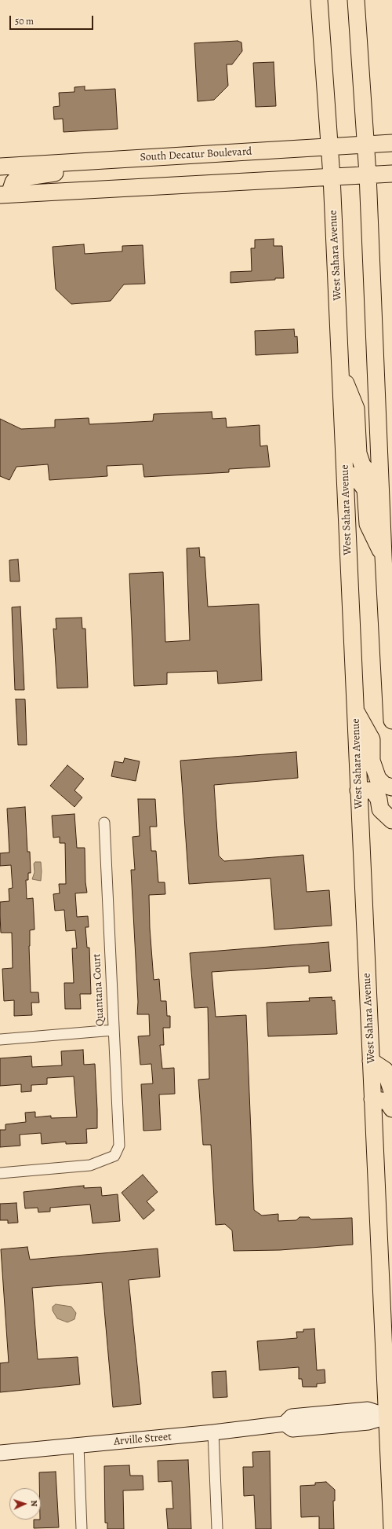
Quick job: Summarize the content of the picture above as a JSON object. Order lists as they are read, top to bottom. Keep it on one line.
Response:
{"streets":{"main road":["South Decatur Boulevard","West Sahara Avenue","Arville Street"],"street":["Quantana Court"]},"crossings":[["South Decatur Boulevard","West Sahara Avenue"],["West Sahara Avenue","Arville Street"]],"scale_bar":"50 m","north":"right"}
